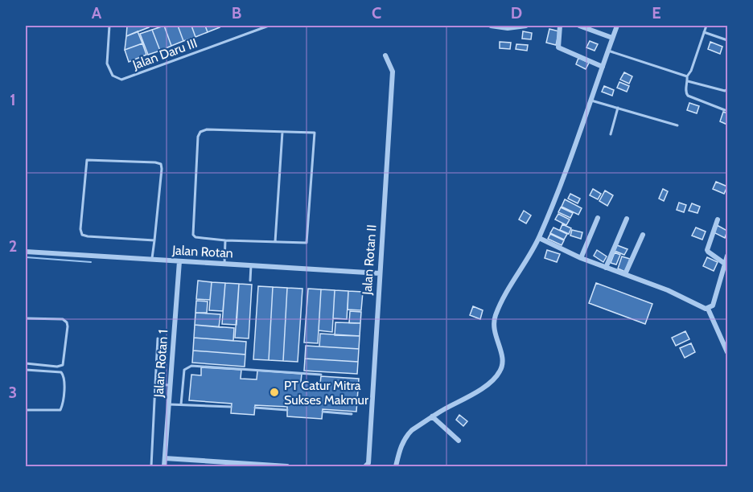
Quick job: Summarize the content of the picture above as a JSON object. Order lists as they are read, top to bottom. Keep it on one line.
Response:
{"streets":{"street":["Jalan Rotan","Jalan Rotan II","Jalan Rotan 1"],"lane":["Jalan Daru III"]},"crossings":[["Jalan Rotan","Jalan Rotan II"],["Jalan Rotan","Jalan Rotan 1"]],"places":["PT Catur Mitra Sukses Makmur"],"grid":{"columns":["A","B","C","D","E"],"rows":["1","2","3"]}}
